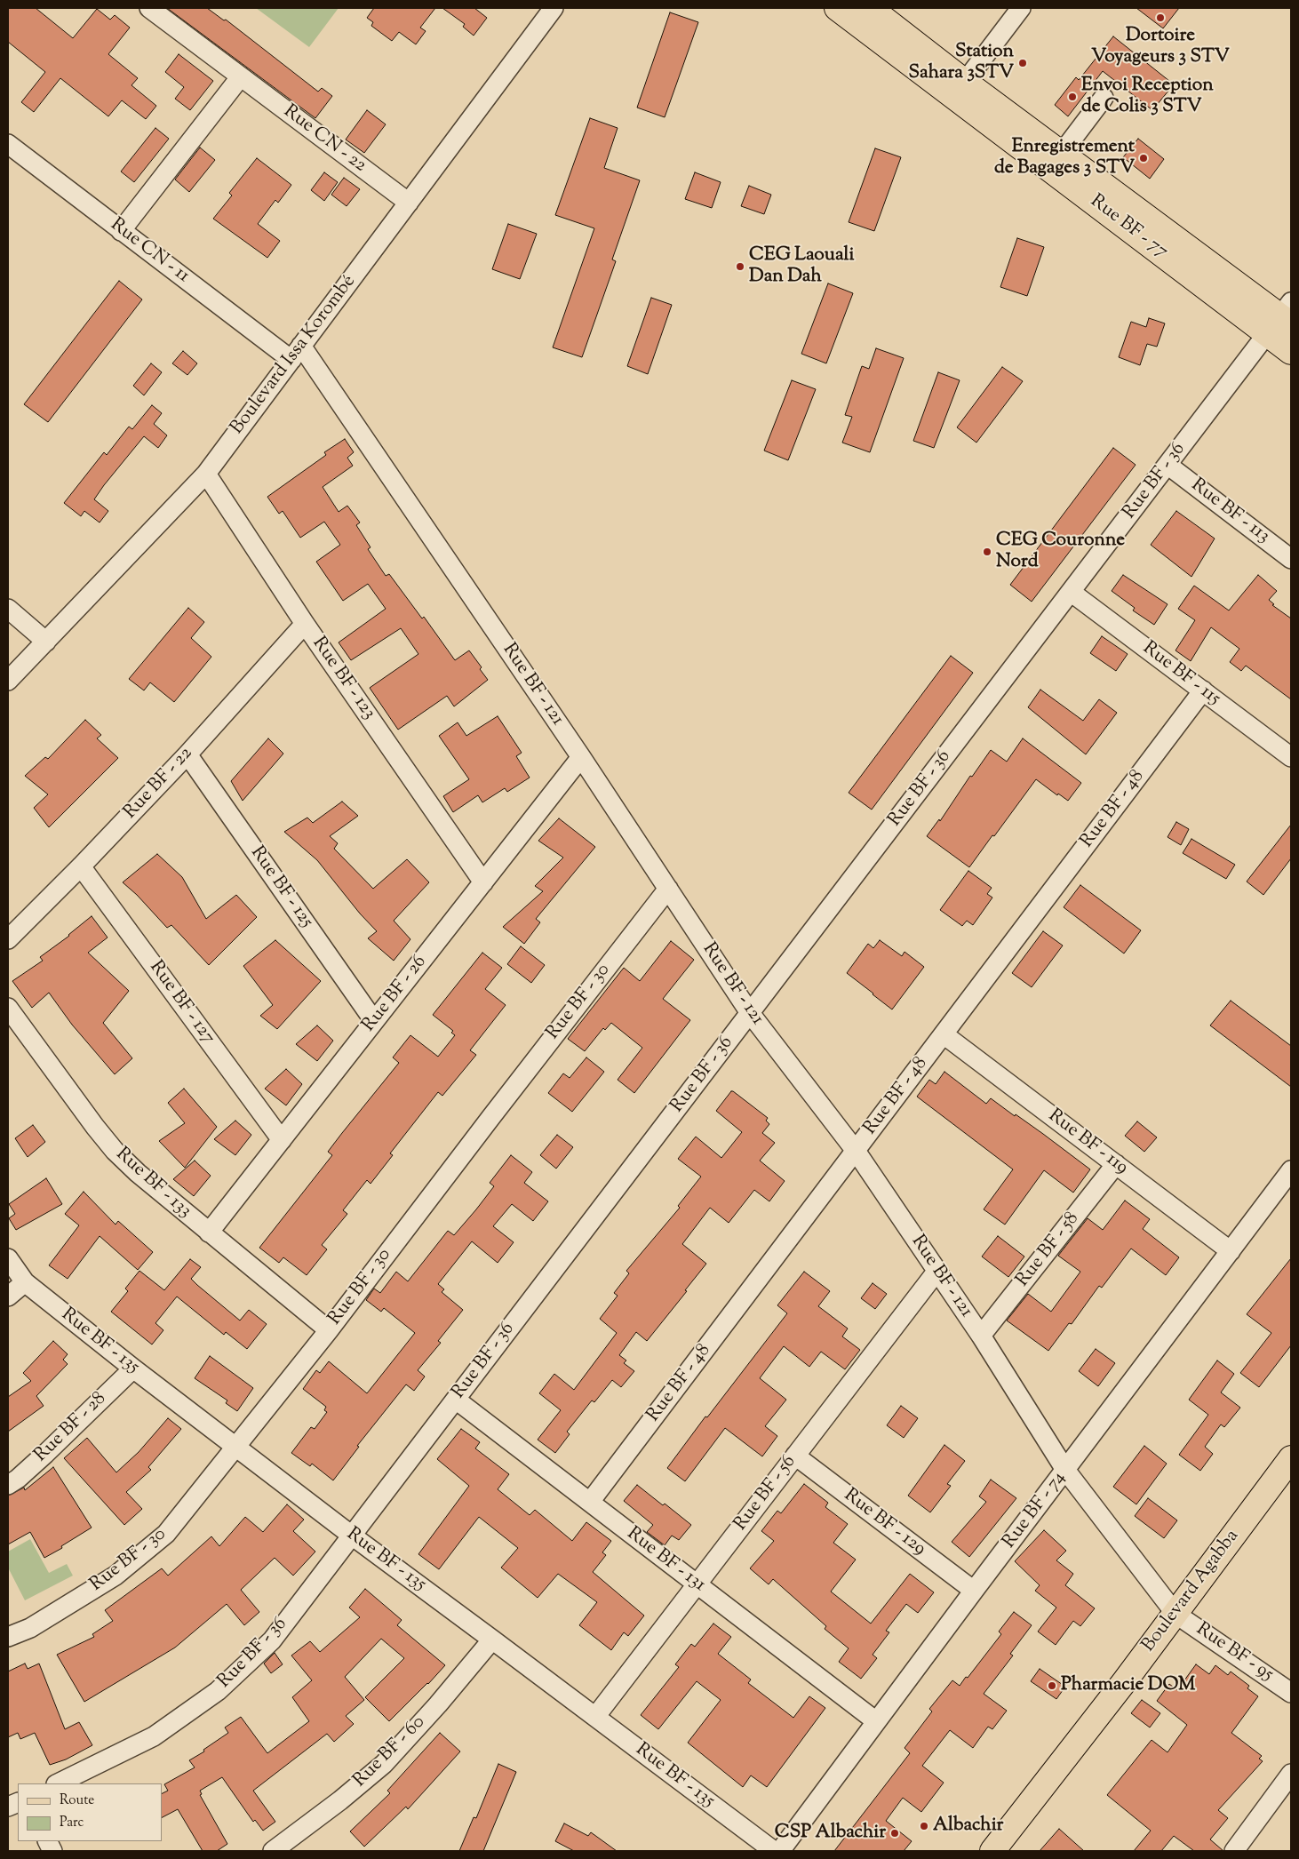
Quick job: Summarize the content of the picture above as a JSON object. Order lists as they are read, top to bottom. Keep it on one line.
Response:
{"streets":{"main road":["Rue BF - 77","Boulevard Agabba"],"street":["Rue CN - 22","Rue CN - 11","Boulevard Issa Korombé","Rue BF - 36","Rue BF - 113","Rue BF - 115","Rue BF - 123","Rue BF - 121","Rue BF - 22","Rue BF - 48","Rue BF - 125","Rue BF - 26","Rue BF - 30","Rue BF - 127","Rue BF - 119","Rue BF - 133","Rue BF - 58","Rue BF - 135","Rue BF - 28","Rue BF - 56","Rue BF - 74","Rue BF - 129","Rue BF - 131","Rue BF - 95","Rue BF - 60"]},"crossings":[["Rue CN - 22","Boulevard Issa Korombé"],["Rue BF - 77","Rue BF - 36"],["Rue CN - 11","Boulevard Issa Korombé"],["Rue CN - 11","Rue BF - 121"],["Boulevard Issa Korombé","Rue BF - 123"],["Boulevard Issa Korombé","Rue BF - 121"],["Rue BF - 36","Rue BF - 113"],["Rue BF - 36","Rue BF - 115"],["Rue BF - 36","Rue BF - 121"],["Rue BF - 36","Rue BF - 135"],["Rue BF - 36","Rue BF - 131"],["Rue BF - 115","Rue BF - 48"],["Rue BF - 123","Rue BF - 22"],["Rue BF - 123","Rue BF - 26"],["Rue BF - 121","Rue BF - 48"],["Rue BF - 121","Rue BF - 26"],["Rue BF - 121","Rue BF - 30"],["Rue BF - 121","Rue BF - 58"],["Rue BF - 121","Rue BF - 56"],["Rue BF - 121","Rue BF - 74"],["Rue BF - 121","Boulevard Agabba"],["Rue BF - 121","Rue BF - 95"],["Rue BF - 22","Rue BF - 125"],["Rue BF - 22","Rue BF - 127"],["Rue BF - 48","Rue BF - 119"],["Rue BF - 48","Rue BF - 131"],["Rue BF - 125","Rue BF - 26"],["Rue BF - 26","Rue BF - 127"],["Rue BF - 26","Rue BF - 133"],["Rue BF - 30","Rue BF - 133"],["Rue BF - 30","Rue BF - 135"],["Rue BF - 119","Rue BF - 58"],["Rue BF - 119","Rue BF - 74"],["Rue BF - 135","Rue BF - 28"],["Rue BF - 135","Rue BF - 56"],["Rue BF - 135","Rue BF - 60"],["Rue BF - 56","Rue BF - 129"],["Rue BF - 56","Rue BF - 131"],["Rue BF - 74","Rue BF - 129"],["Rue BF - 74","Rue BF - 131"],["Boulevard Agabba","Rue BF - 95"]],"places":["Dortoire Voyageurs 3 STV","Station Sahara 3STV","Envoi Reception de Colis 3 STV","Enregistrement de Bagages 3 STV","CEG Laouali Dan Dah","CEG Couronne Nord","Pharmacie DOM","Albachir","CSP Albachir"],"legend":["Route","Parc"]}
